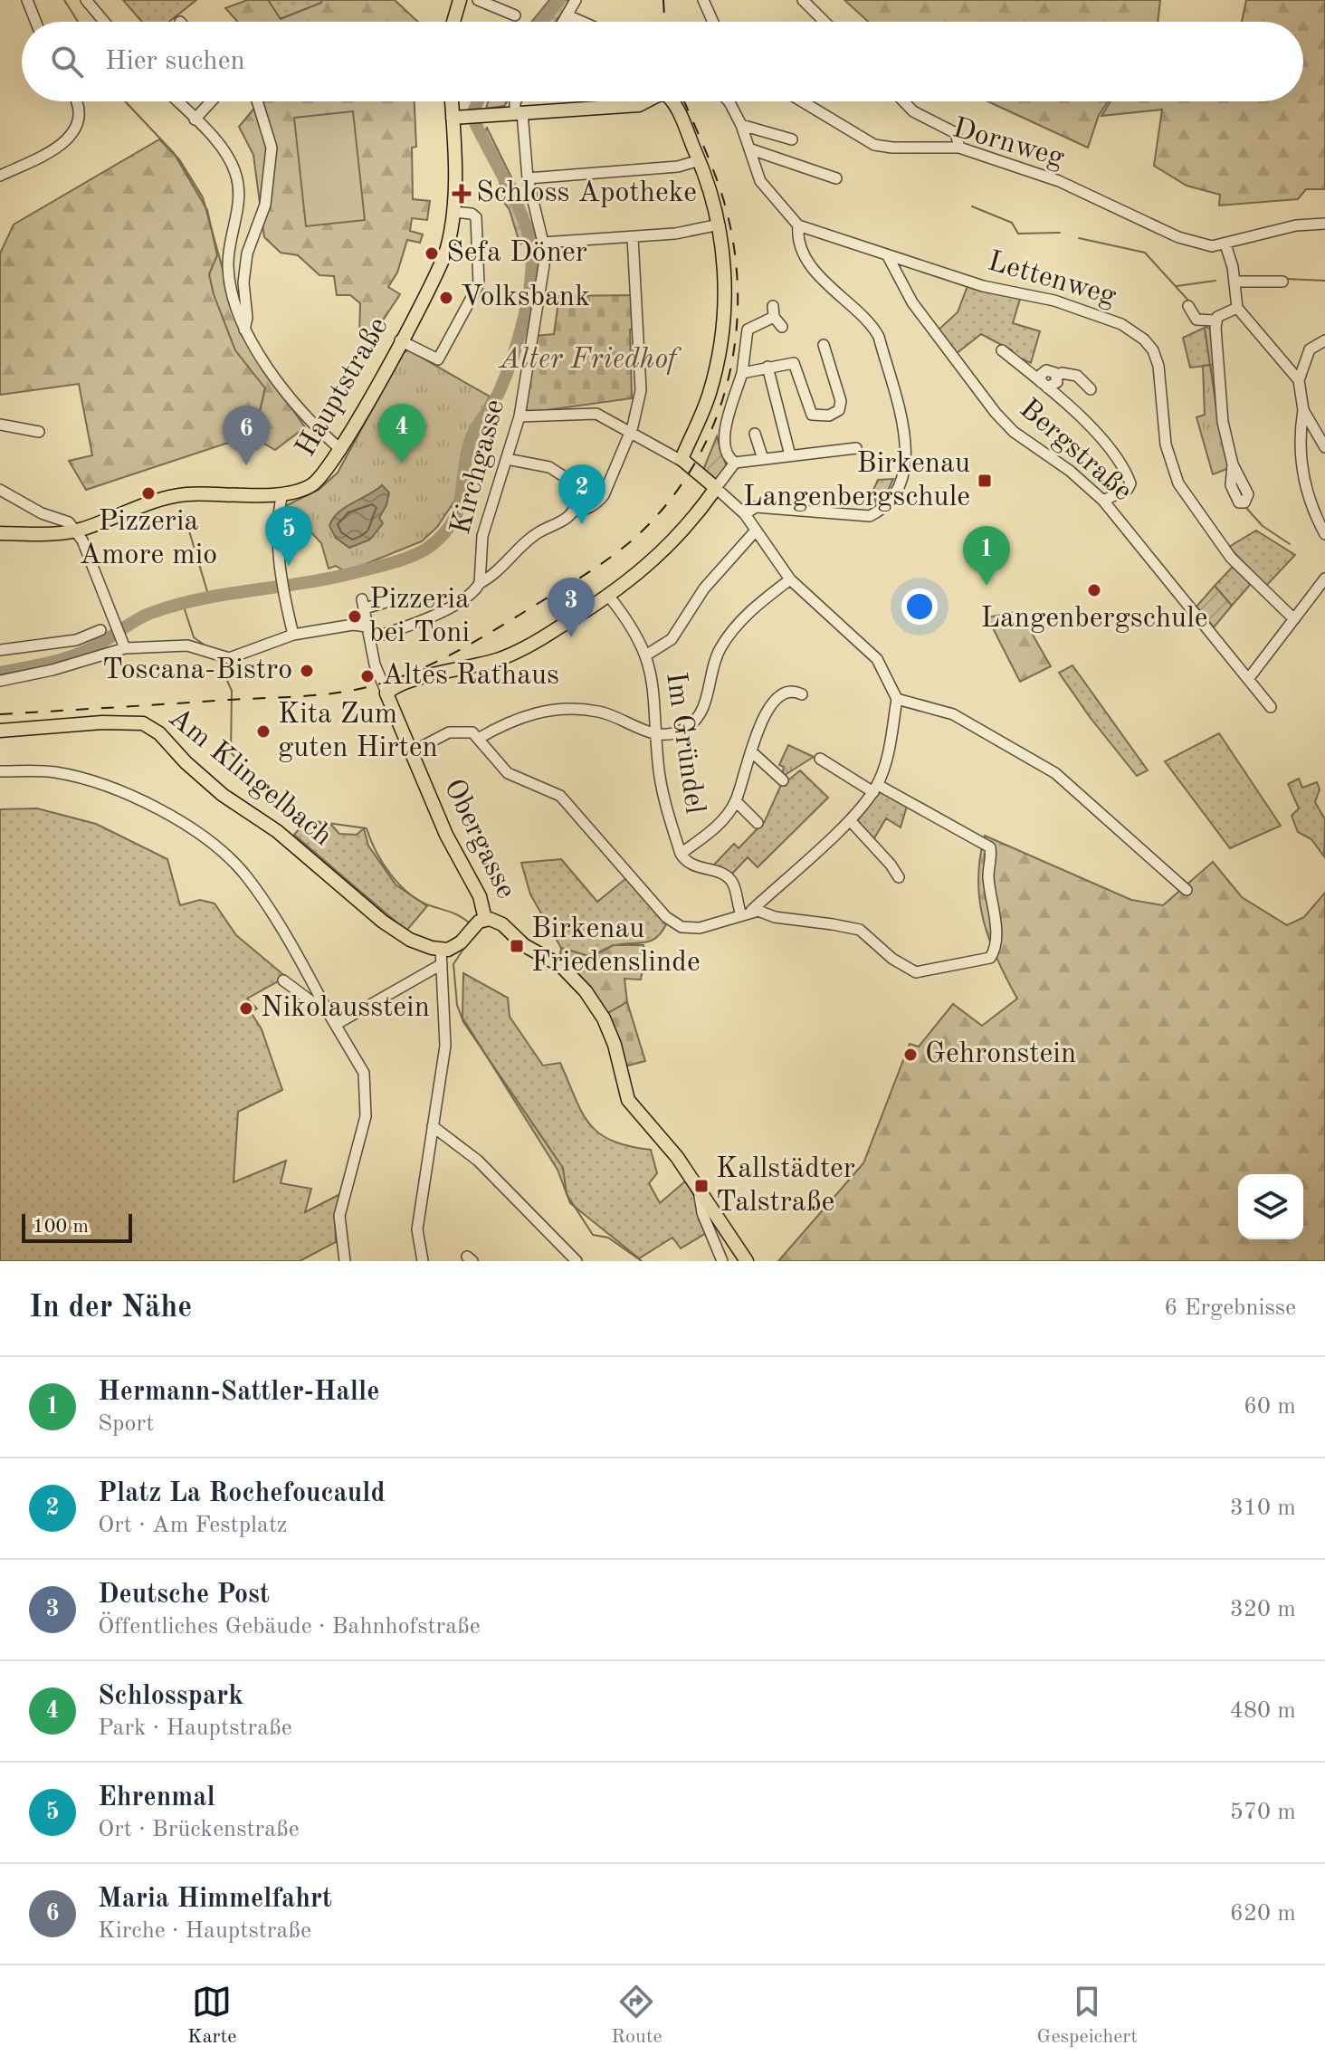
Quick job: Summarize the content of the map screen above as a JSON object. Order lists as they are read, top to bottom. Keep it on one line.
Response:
{"streets":{"main road":["Hauptstraße","Am Klingelbach","Obergasse"],"street":["Dornweg","Lettenweg","Bergstraße","Kirchgasse","Im Gründel"]},"crossings":[["Lettenweg","Bergstraße"]],"parks":["Alter Friedhof"],"places":{"health":["Schloss Apotheke"],"other":["Sefa Döner","Volksbank","Pizzeria Amore mio","Langenbergschule","Pizzeria bei Toni","Toscana-Bistro","Altes Rathaus","Kita Zum guten Hirten","Nikolausstein","Gehronstein"],"transit":["Birkenau Langenbergschule","Birkenau Friedenslinde","Kallstädter Talstraße"]},"scale_bar":"100 m","page":{"search":"Hier suchen","pins":["4","6","2","5","1","3"],"scale":"100 m","heading":["In der Nähe","6 Ergebnisse"],"list":[{"mark":"1","name":"Hermann-Sattler-Halle","note":"Sport","value":"60 m"},{"mark":"2","name":"Platz La Rochefoucauld","note":"Ort · Am Festplatz","value":"310 m"},{"mark":"3","name":"Deutsche Post","note":"Öffentliches Gebäude · Bahnhofstraße","value":"320 m"},{"mark":"4","name":"Schlosspark","note":"Park · Hauptstraße","value":"480 m"},{"mark":"5","name":"Ehrenmal","note":"Ort · Brückenstraße","value":"570 m"},{"mark":"6","name":"Maria Himmelfahrt","note":"Kirche · Hauptstraße","value":"620 m"}],"nav":["Karte","Route","Gespeichert"]}}
